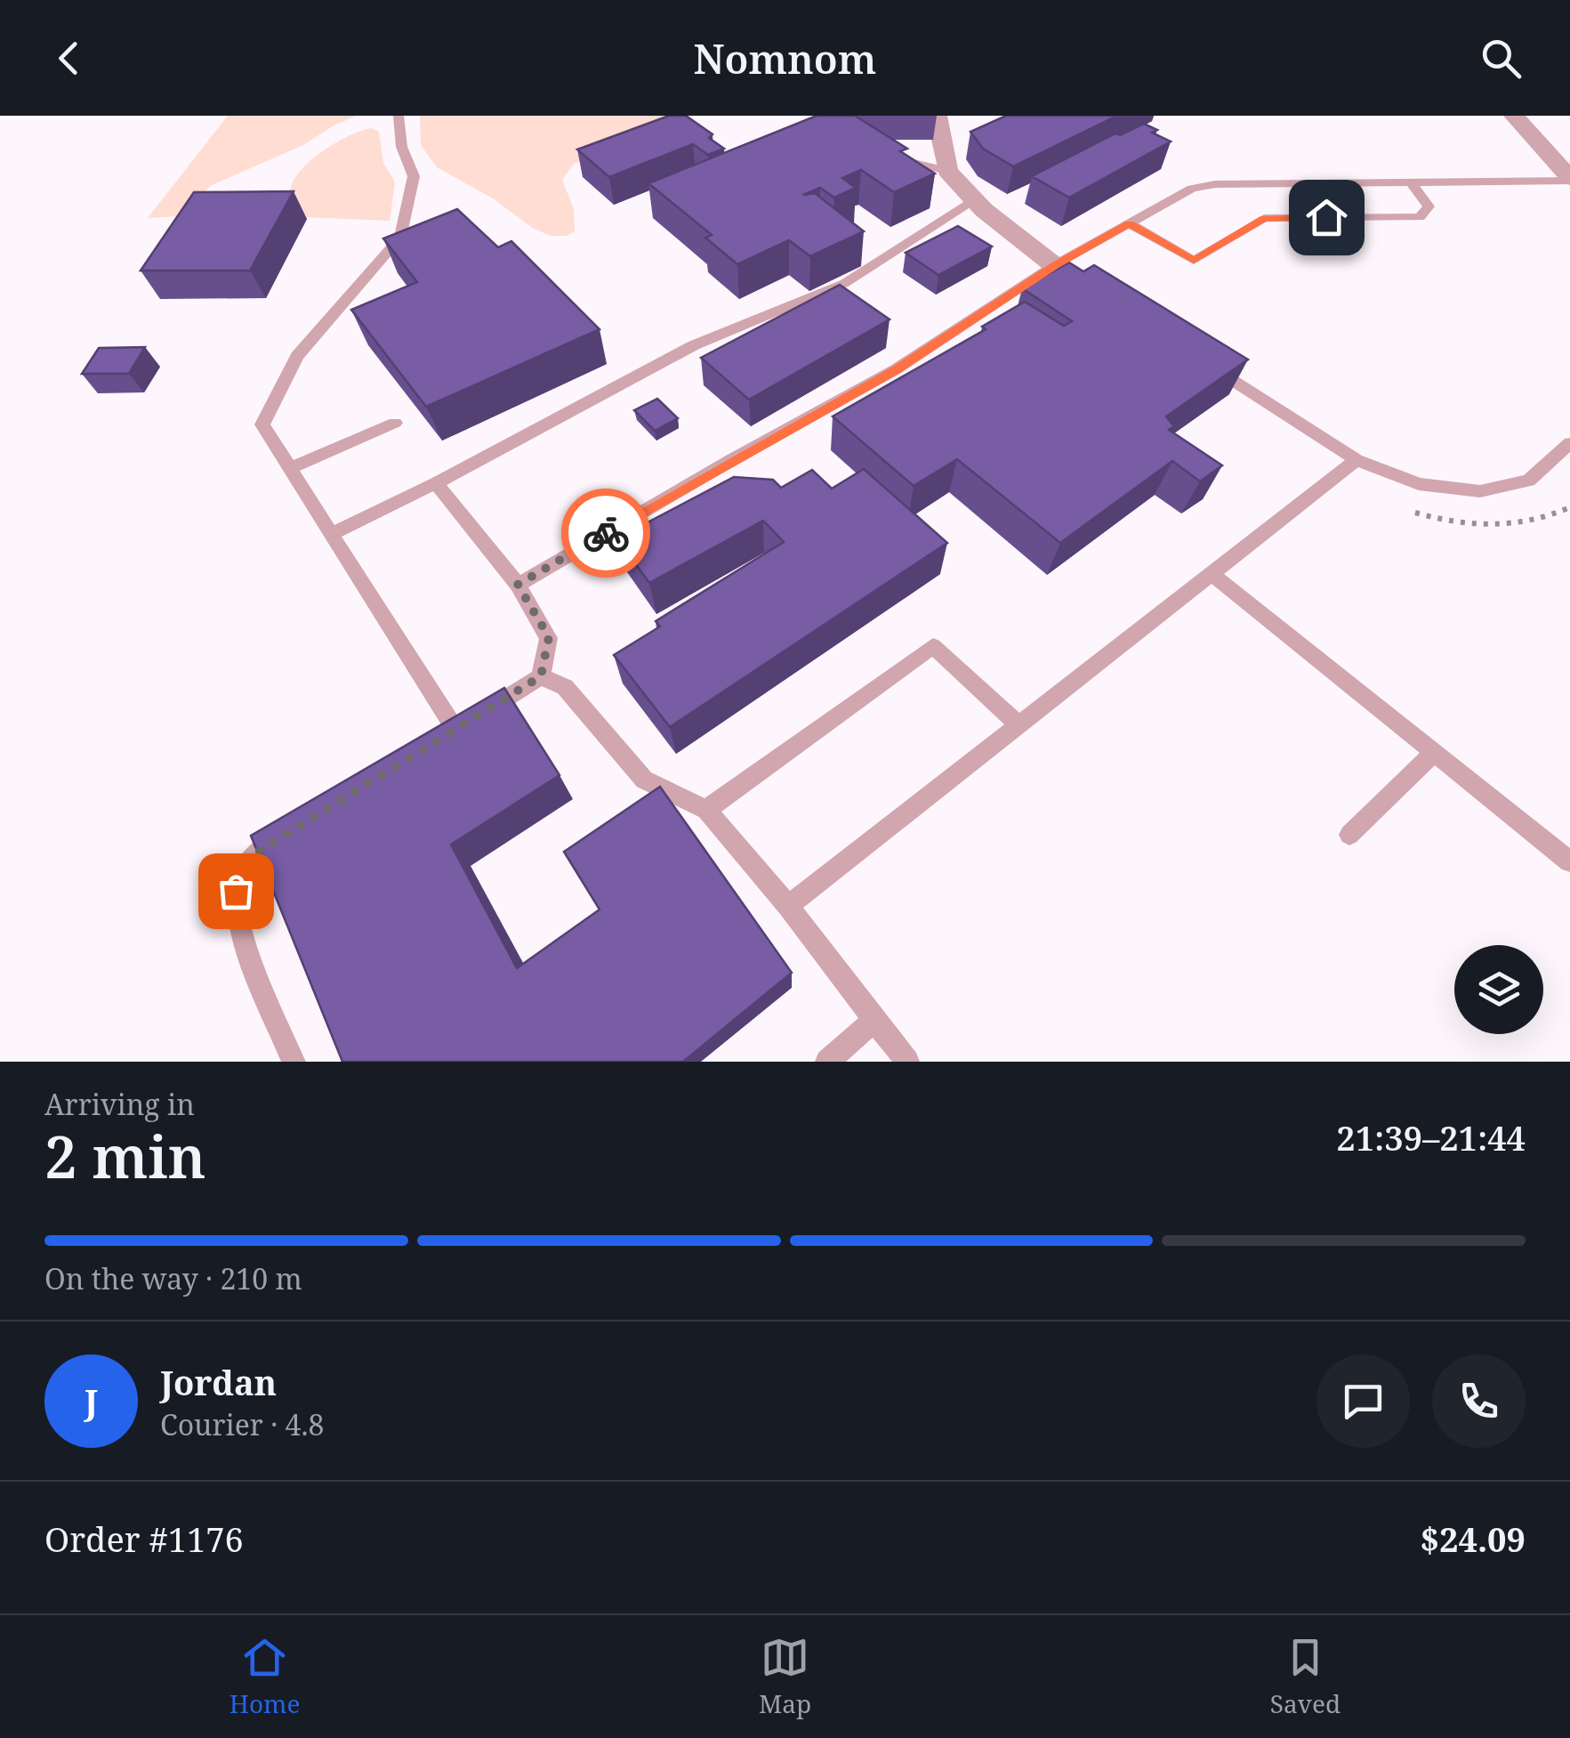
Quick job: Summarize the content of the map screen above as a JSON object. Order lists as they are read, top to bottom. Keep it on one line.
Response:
{"page":{"header":"Nomnom","heading":["2 min","Arriving in","21:39–21:44"],"panel":["Jordan","Courier · 4.8","Order #1176","$24.09"],"bar":"On the way · 210 m","round":"J","tabs":["Home","Map","Saved"]}}
